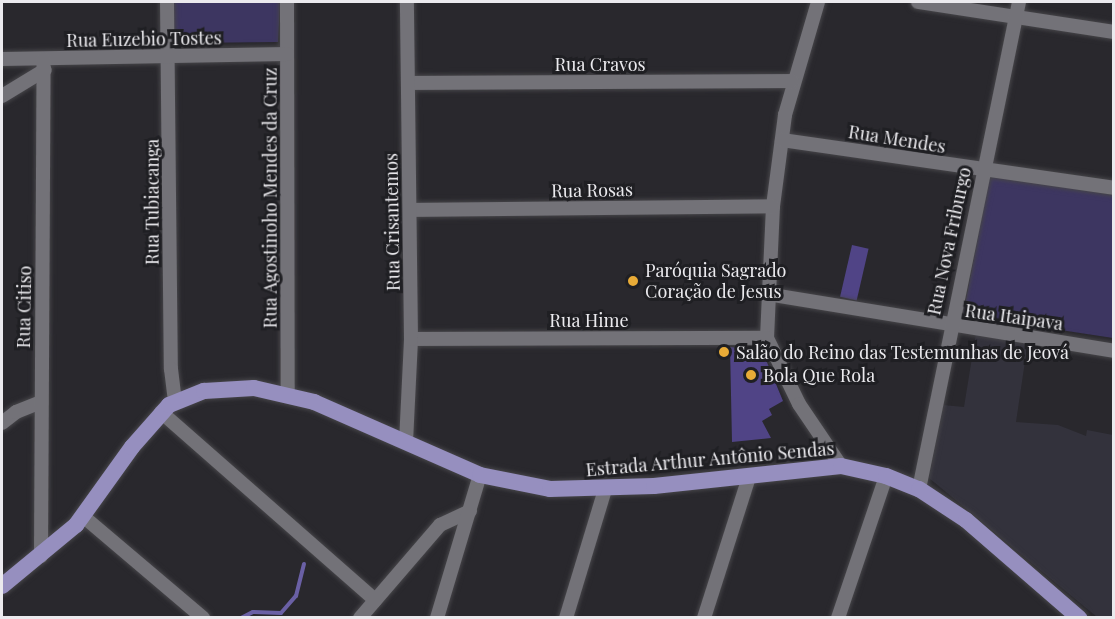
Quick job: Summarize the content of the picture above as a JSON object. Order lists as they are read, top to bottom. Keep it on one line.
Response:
{"streets":{"main road":["Estrada Arthur Antônio Sendas"],"street":["Rua Euzebio Tostes","Rua Cravos","Rua Mendes","Rua Rosas","Rua Agostinoho Mendes da Cruz","Rua Tubiacanga","Rua Crisantemos","Rua Nova Friburgo","Rua Citiso","Rua Itaipava","Rua Hime"]},"crossings":[["Rua Euzebio Tostes","Rua Agostinoho Mendes da Cruz"],["Rua Euzebio Tostes","Rua Tubiacanga"],["Rua Euzebio Tostes","Rua Citiso"],["Rua Cravos","Rua Crisantemos"],["Rua Mendes","Rua Nova Friburgo"],["Rua Rosas","Rua Crisantemos"],["Rua Agostinoho Mendes da Cruz","Estrada Arthur Antônio Sendas"],["Rua Tubiacanga","Estrada Arthur Antônio Sendas"],["Rua Crisantemos","Rua Hime"],["Rua Crisantemos","Estrada Arthur Antônio Sendas"],["Rua Nova Friburgo","Rua Itaipava"],["Rua Nova Friburgo","Estrada Arthur Antônio Sendas"],["Rua Citiso","Estrada Arthur Antônio Sendas"]],"places":["Paróquia Sagrado Coração de Jesus","Salão do Reino das Testemunhas de Jeová","Bola Que Rola"]}
